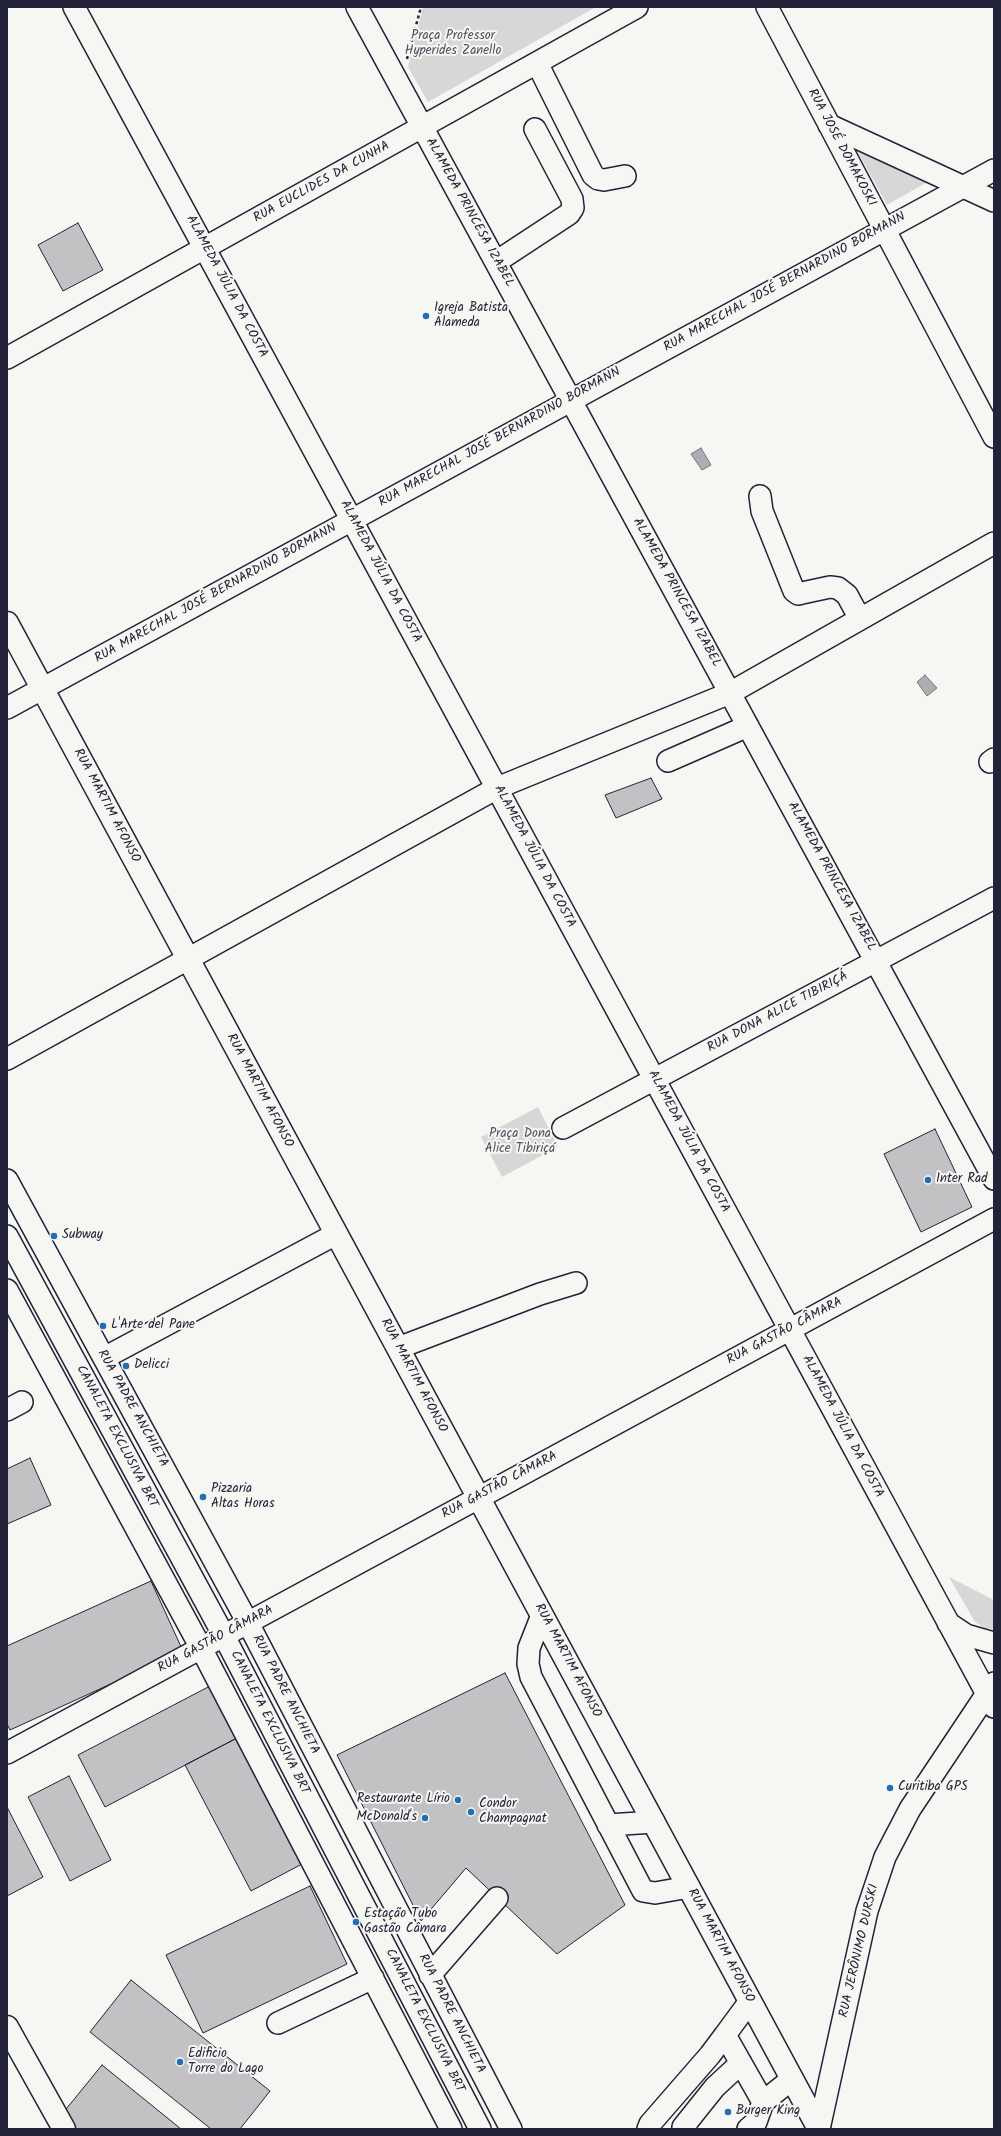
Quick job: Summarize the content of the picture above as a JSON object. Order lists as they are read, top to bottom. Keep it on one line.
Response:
{"streets":{"main road":["RUA MARTIM AFONSO"],"street":["RUA JOSÉ DOMAKOSKI","RUA EUCLIDES DA CUNHA","ALAMEDA PRINCESA IZABEL","RUA MARECHAL JOSÉ BERNARDINO BORMANN","ALAMEDA JÚLIA DA COSTA","RUA DONA ALICE TIBIRIÇÁ","RUA GASTÃO CÂMARA","RUA PADRE ANCHIETA","CANALETA EXCLUSIVA BRT","RUA JERÔNIMO DURSKI"]},"crossings":[["RUA JOSÉ DOMAKOSKI","RUA MARECHAL JOSÉ BERNARDINO BORMANN"],["RUA EUCLIDES DA CUNHA","ALAMEDA PRINCESA IZABEL"],["RUA EUCLIDES DA CUNHA","ALAMEDA JÚLIA DA COSTA"],["ALAMEDA PRINCESA IZABEL","RUA MARECHAL JOSÉ BERNARDINO BORMANN"],["ALAMEDA PRINCESA IZABEL","RUA DONA ALICE TIBIRIÇÁ"],["RUA MARECHAL JOSÉ BERNARDINO BORMANN","ALAMEDA JÚLIA DA COSTA"],["RUA MARECHAL JOSÉ BERNARDINO BORMANN","RUA MARTIM AFONSO"],["ALAMEDA JÚLIA DA COSTA","RUA DONA ALICE TIBIRIÇÁ"],["ALAMEDA JÚLIA DA COSTA","RUA GASTÃO CÂMARA"],["ALAMEDA JÚLIA DA COSTA","RUA JERÔNIMO DURSKI"],["RUA MARTIM AFONSO","RUA GASTÃO CÂMARA"],["RUA MARTIM AFONSO","RUA JERÔNIMO DURSKI"],["RUA GASTÃO CÂMARA","RUA PADRE ANCHIETA"],["RUA GASTÃO CÂMARA","CANALETA EXCLUSIVA BRT"]],"parks":["Praça Professor Hyperides Zanello","Praça Dona Alice Tibiriçá"],"places":["Igreja Batista Alameda","Inter Rad","Subway","L'Arte del Pane","Delicci","Pizzaria Altas Horas","Curitiba GPS","Restaurante Lírio","Condor Champagnat","McDonald's","Estação Tubo Gastão Câmara","Edificio Torre do Lago","Burger King"]}
